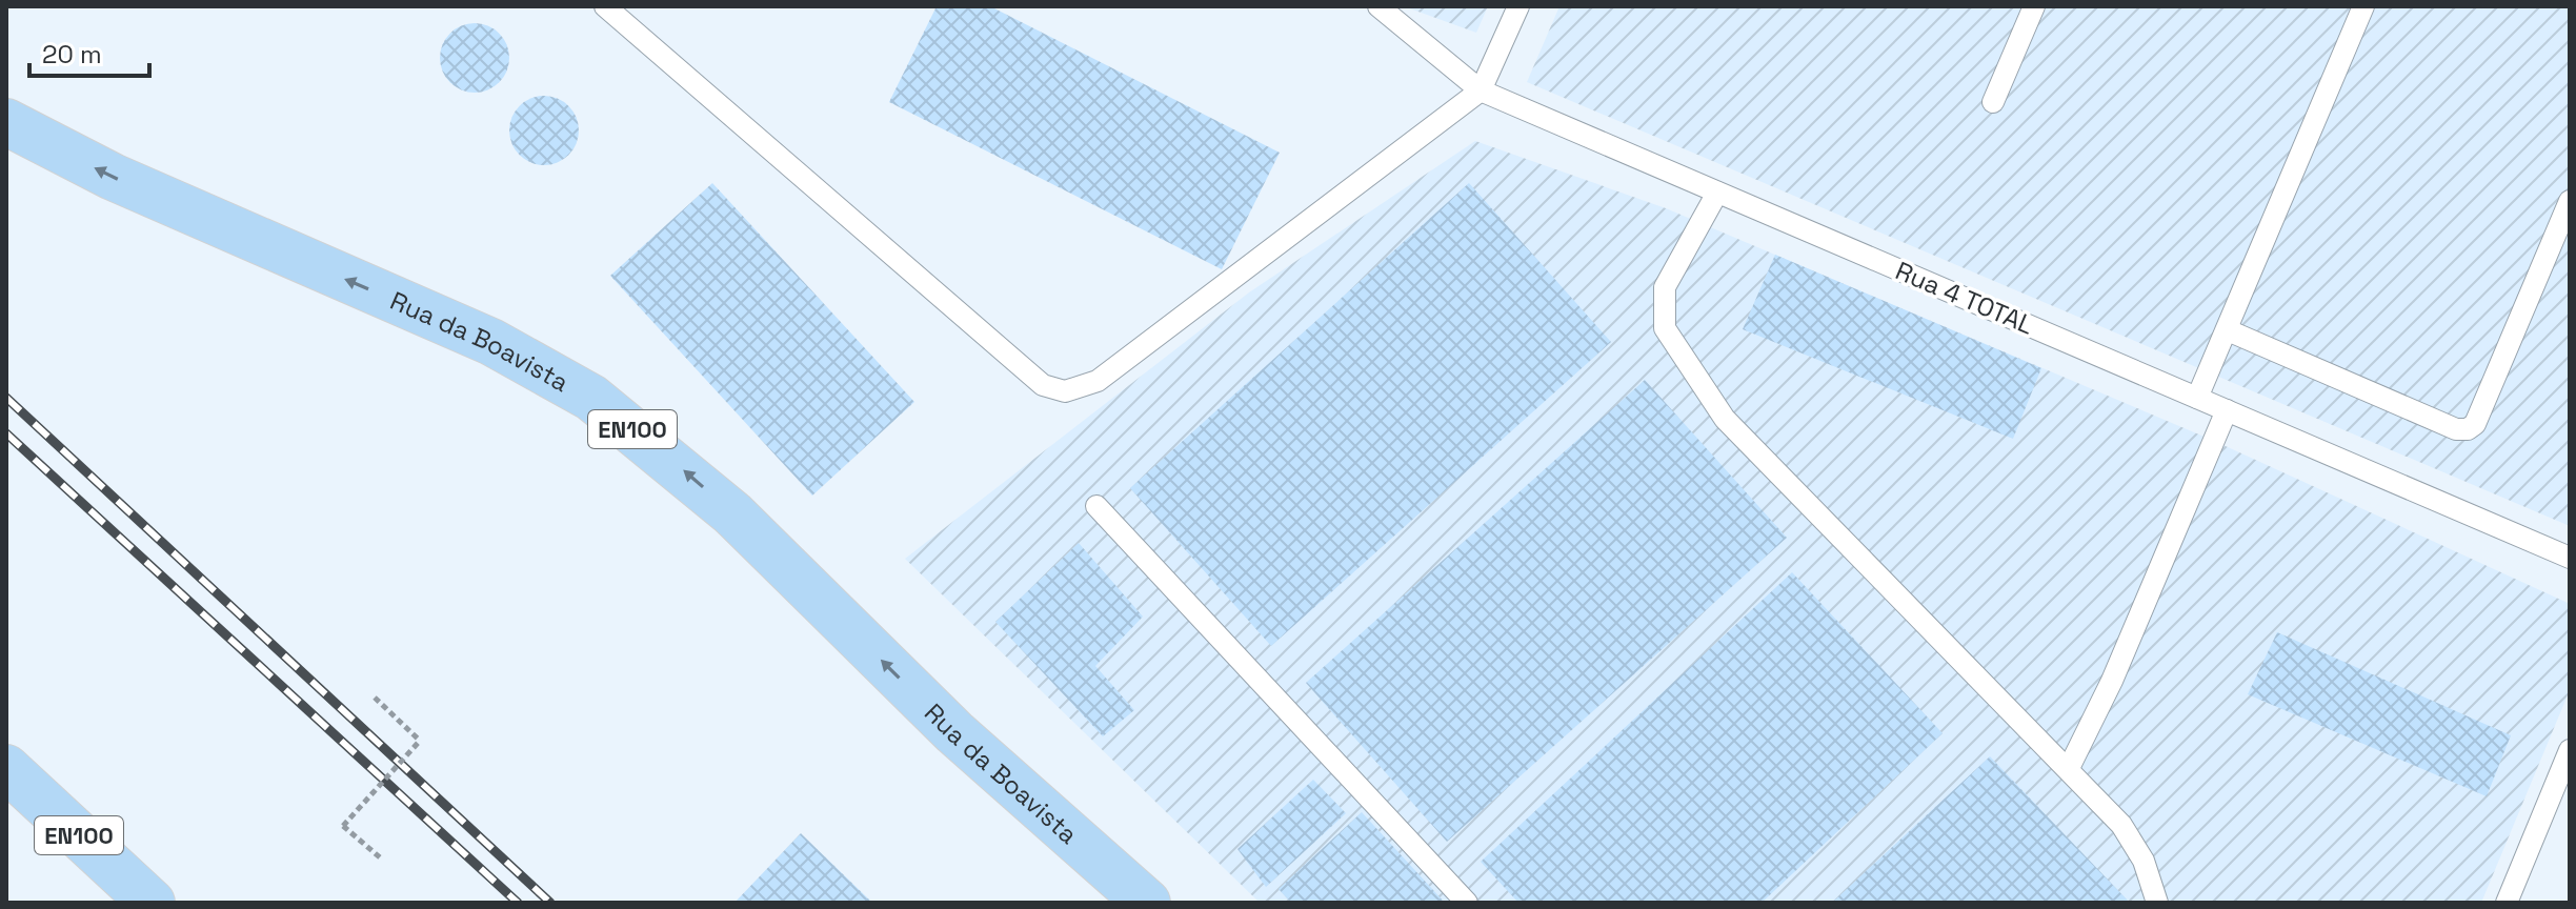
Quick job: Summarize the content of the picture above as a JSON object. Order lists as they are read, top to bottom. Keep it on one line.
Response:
{"streets":{"main road":["Rua da Boavista","EN100"],"lane":["Rua 4 TOTAL"]},"one_way":["Rua da Boavista"],"scale_bar":"20 m"}
